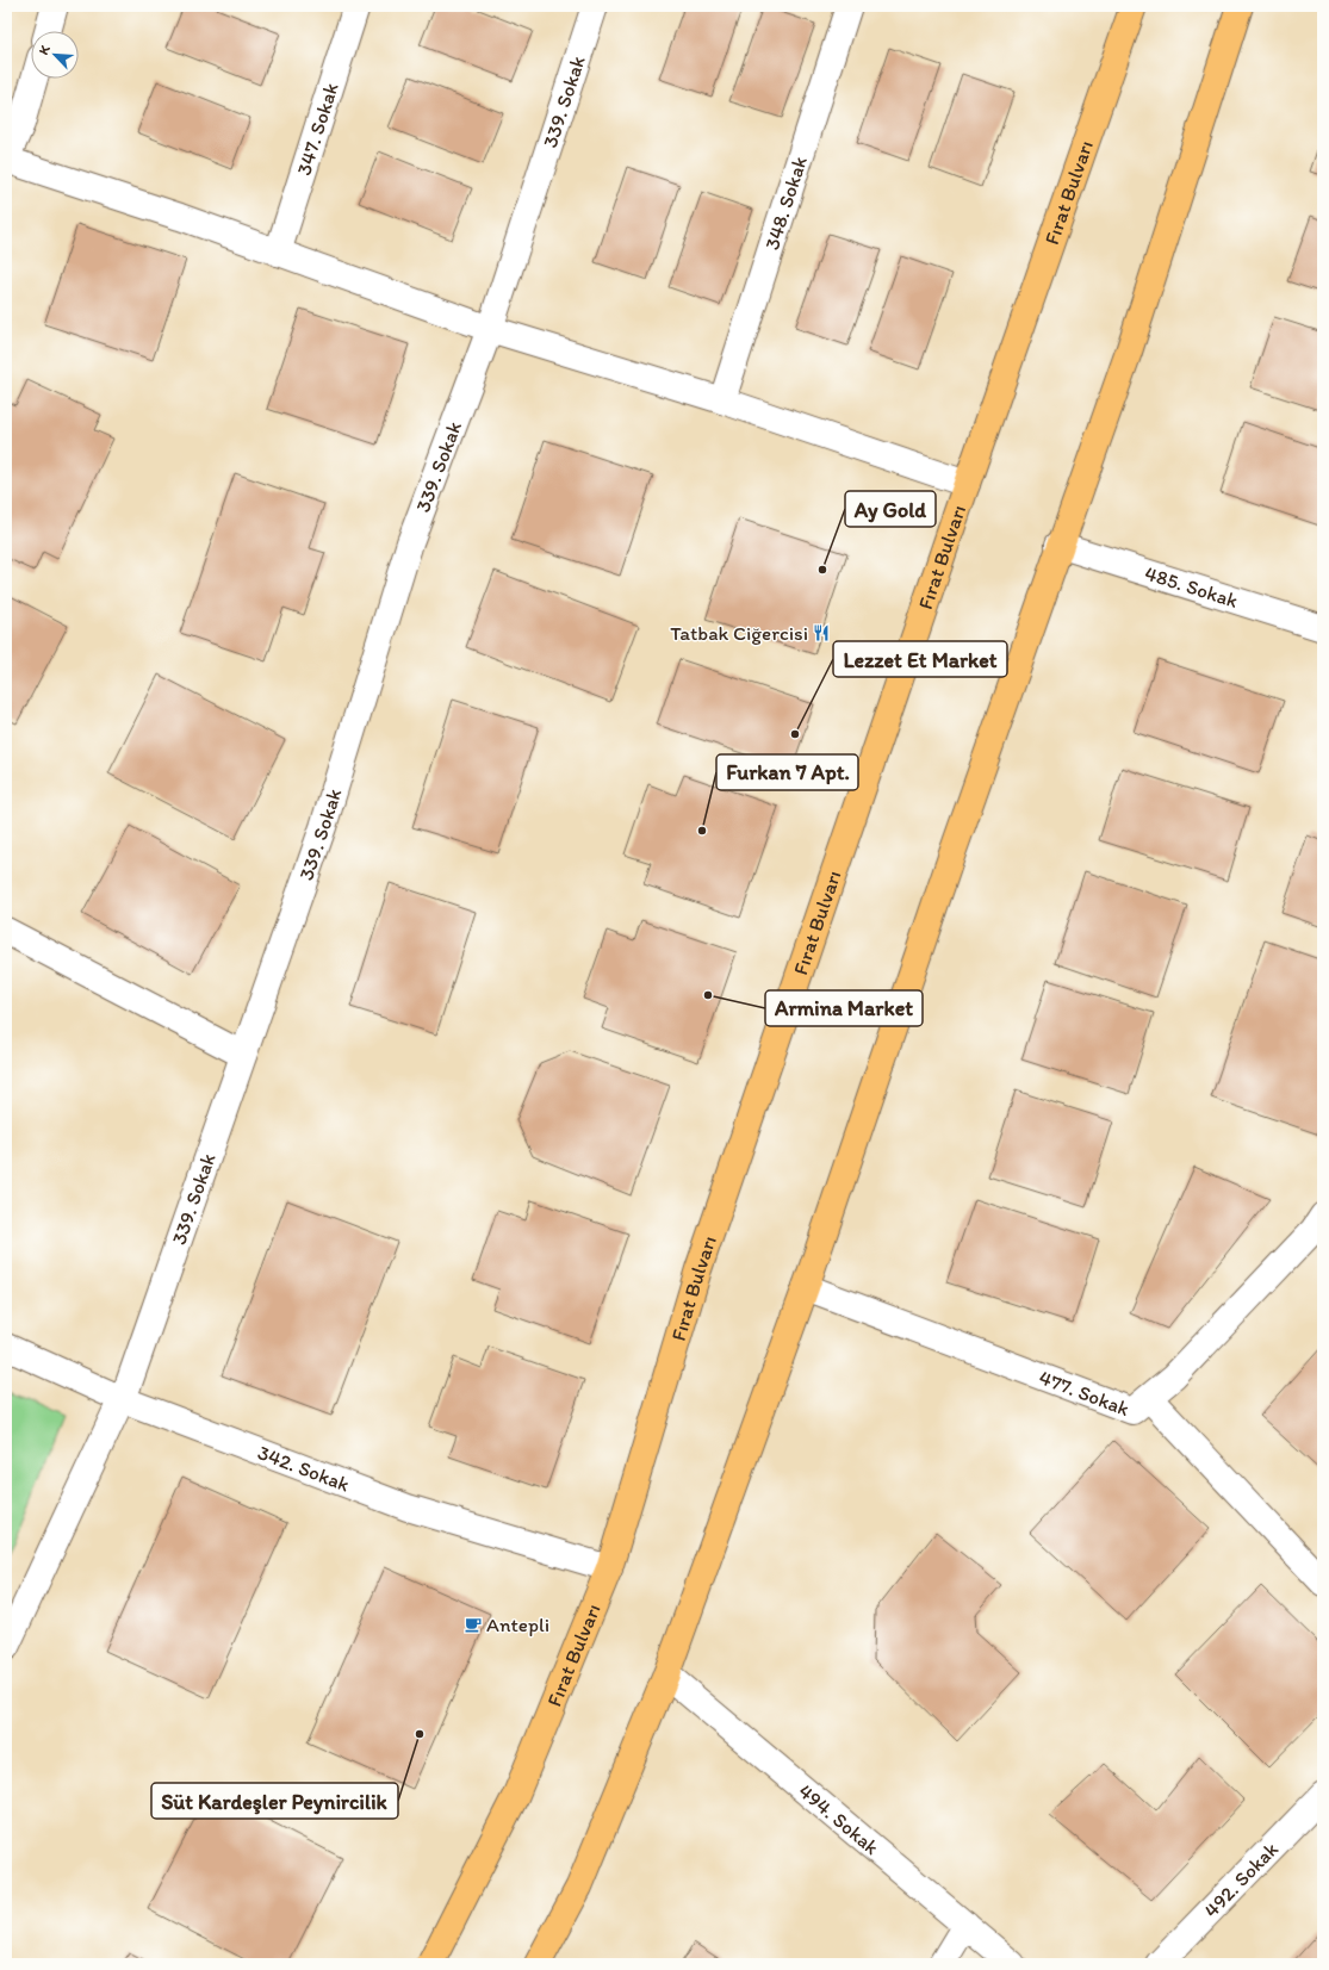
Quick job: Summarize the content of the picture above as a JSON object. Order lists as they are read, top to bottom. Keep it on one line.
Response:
{"streets":{"main road":["Fırat Bulvarı"],"street":["339. Sokak","347. Sokak","348. Sokak","485. Sokak","477. Sokak","342. Sokak","494. Sokak","492. Sokak"]},"crossings":[["339. Sokak","342. Sokak"],["Fırat Bulvarı","342. Sokak"]],"places":{"other":["Ay Gold","Lezzet Et Market","Furkan 7 Apt.","Armina Market","Süt Kardeşler Peynircilik"],"restaurant":["Tatbak Ciğercisi"],"cafe":["Antepli"]},"north":"top left"}
